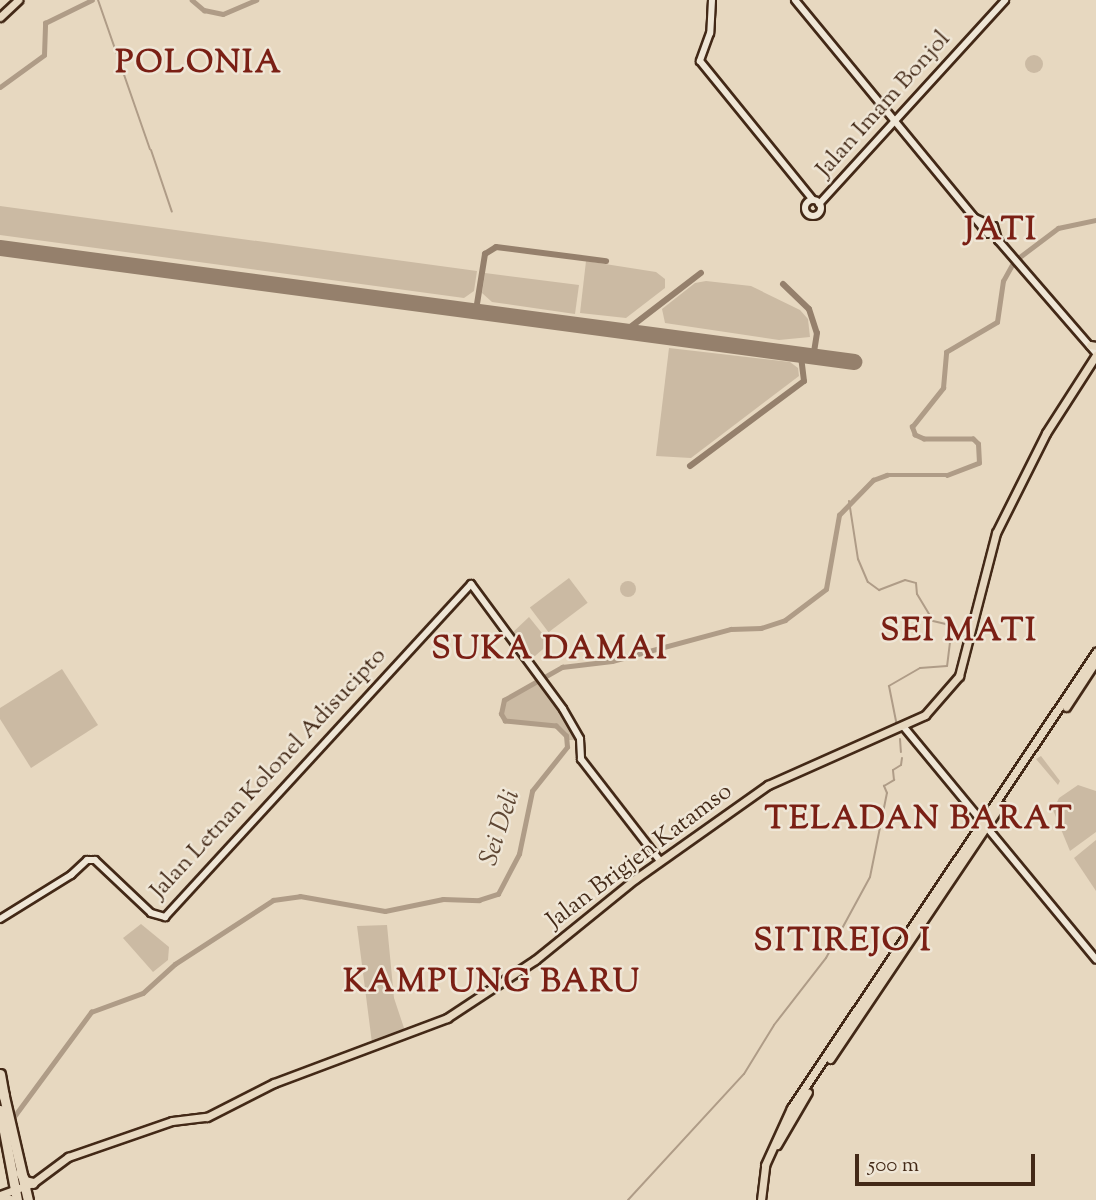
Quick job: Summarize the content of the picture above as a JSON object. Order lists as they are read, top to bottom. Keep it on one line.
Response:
{"streets":{"main road":["Jalan Imam Bonjol","Jalan Letnan Kolonel Adisucipto","Jalan Brigjen Katamso"]},"crossings":[["Jalan Letnan Kolonel Adisucipto","Jalan Brigjen Katamso"]],"districts":["POLONIA","JATI","SEI MATI","SUKA DAMAI","TELADAN BARAT","SITIREJO I","KAMPUNG BARU"],"water":["Sei Deli"],"scale_bar":"500 m"}
